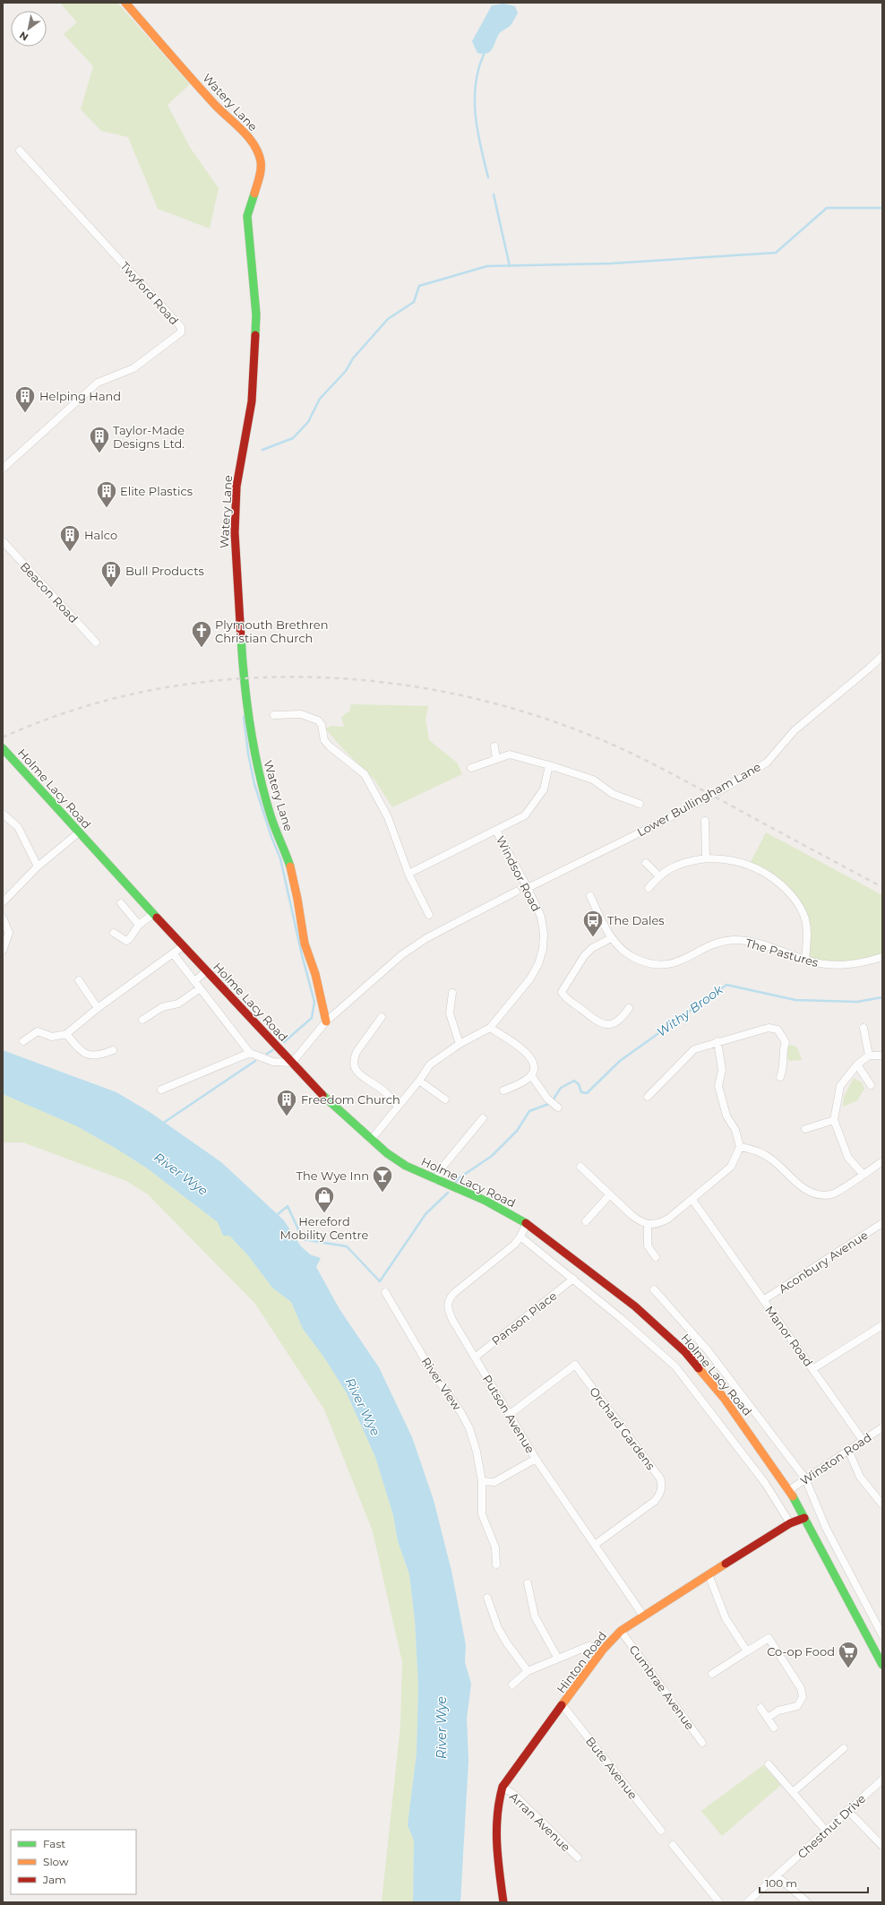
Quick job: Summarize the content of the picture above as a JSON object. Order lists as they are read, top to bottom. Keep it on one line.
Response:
{"streets":{"street":["Watery Lane","Twyford Road","Beacon Road","Holme Lacy Road","Lower Bullingham Lane","Windsor Road","The Pastures","Aconbury Avenue","Panson Place","Manor Road","River View","Putson Avenue","Orchard Gardens","Winston Road","Hinton Road","Cumbrae Avenue","Bute Avenue","Arran Avenue","Chestnut Drive"]},"crossings":[["Holme Lacy Road","Putson Avenue"],["Holme Lacy Road","Winston Road"],["Holme Lacy Road","Hinton Road"],["Lower Bullingham Lane","Windsor Road"],["Aconbury Avenue","Manor Road"],["Panson Place","Putson Avenue"],["Manor Road","Winston Road"],["Putson Avenue","Orchard Gardens"],["Putson Avenue","Hinton Road"],["Hinton Road","Cumbrae Avenue"],["Hinton Road","Bute Avenue"],["Hinton Road","Arran Avenue"]],"water":["Withy Brook","River Wye"],"places":{"building":["Helping Hand","Taylor-Made Designs Ltd.","Elite Plastics","Halco","Bull Products","Freedom Church"],"church":["Plymouth Brethren Christian Church"],"bus stop":["The Dales"],"bar":["The Wye Inn"],"shop":["Hereford Mobility Centre"],"supermarket":["Co-op Food"]},"legend":["Fast","Slow","Jam"],"scale_bar":"100 m","north":"bottom left"}
